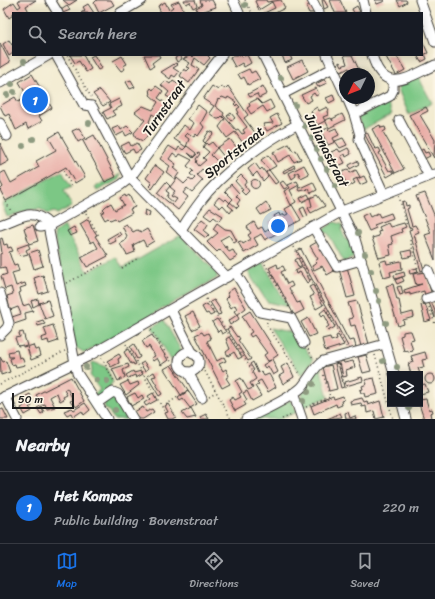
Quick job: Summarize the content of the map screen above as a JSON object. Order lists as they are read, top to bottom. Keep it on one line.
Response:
{"streets":{"street":["Turnstraat","Julianastraat","Sportstraat"]},"crossings":[["Julianastraat","Sportstraat"]],"scale_bar":"50 m","north":"bottom left","page":{"search":"Search here","pins":"1","scale":"50 m","heading":"Nearby","list":[{"mark":"1","name":"Het Kompas","note":"Public building · Bovenstraat","value":"220 m"}],"nav":["Map","Directions","Saved"]}}
